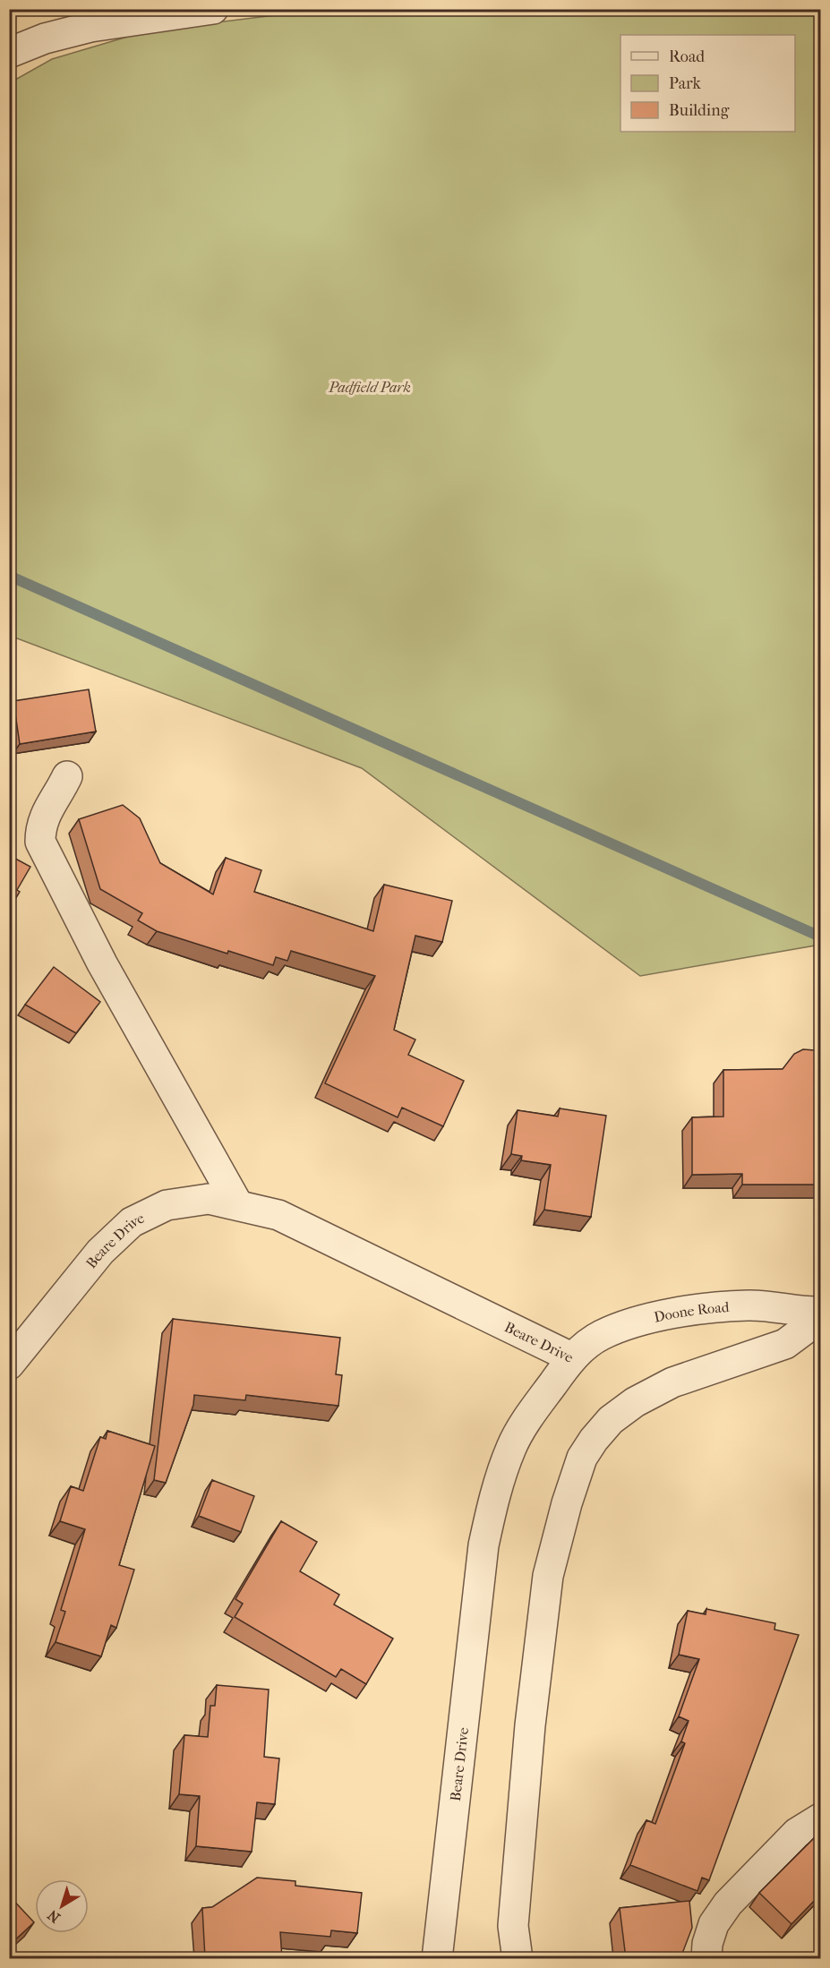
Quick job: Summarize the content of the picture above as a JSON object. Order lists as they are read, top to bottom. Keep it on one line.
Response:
{"streets":{"street":["Beare Drive","Doone Road"]},"crossings":[["Beare Drive","Doone Road"]],"parks":["Padfield Park"],"legend":["Road","Park","Building"],"north":"bottom left"}
